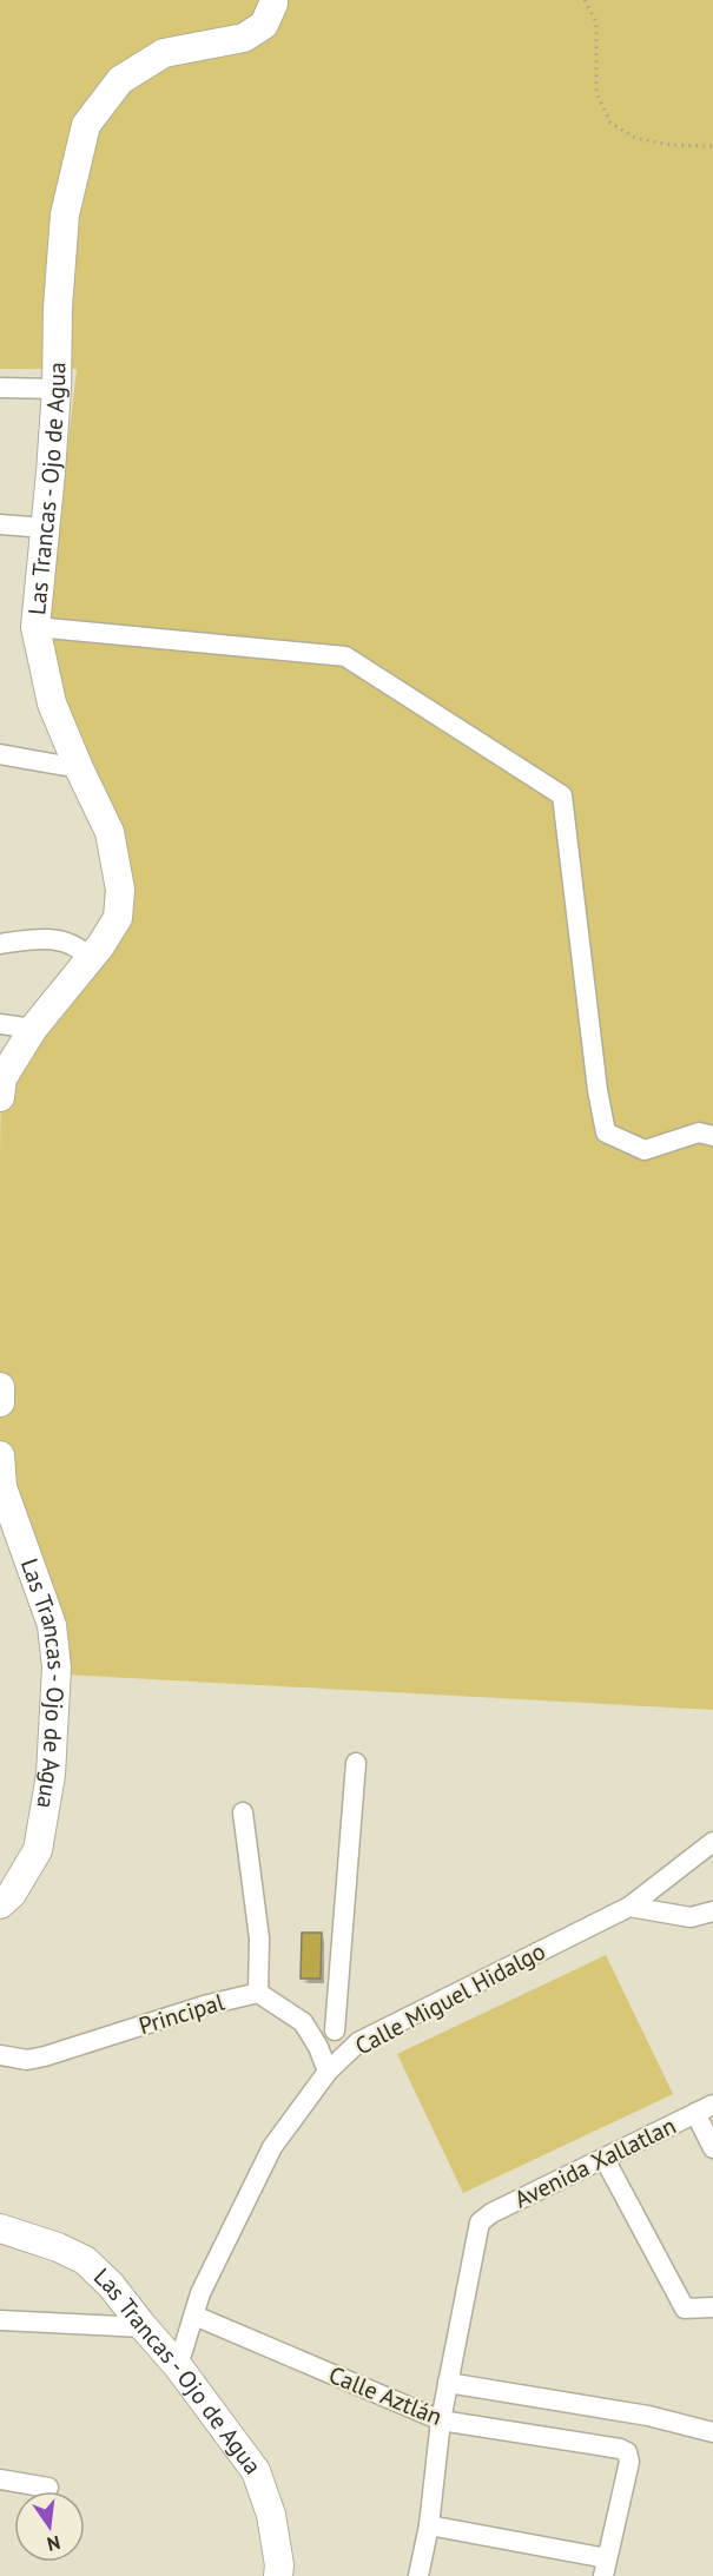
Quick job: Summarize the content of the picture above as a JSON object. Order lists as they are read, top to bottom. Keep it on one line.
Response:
{"streets":{"street":["Las Trancas - Ojo de Agua","Calle Miguel Hidalgo","Principal","Avenida Xallatlan","Calle Aztlán"]},"crossings":[["Las Trancas - Ojo de Agua","Calle Miguel Hidalgo"],["Calle Miguel Hidalgo","Calle Aztlán"]],"north":"bottom"}
